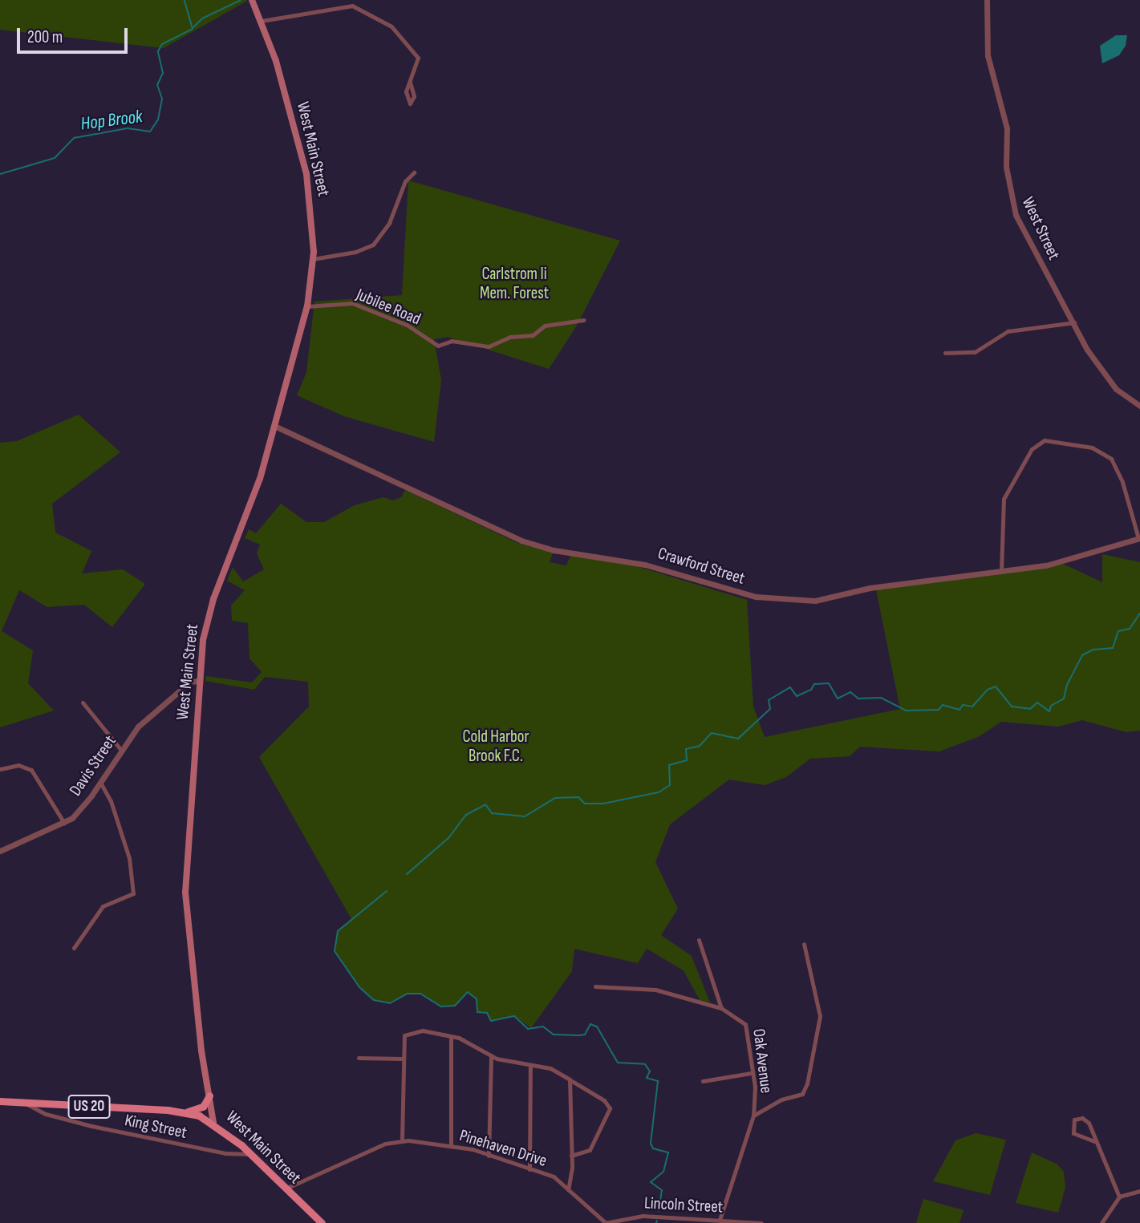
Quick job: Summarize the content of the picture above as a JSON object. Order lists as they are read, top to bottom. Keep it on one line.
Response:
{"streets":{"main road":["West Main Street","US 20"],"street":["West Street","Jubilee Road","Crawford Street","Davis Street","Oak Avenue","King Street","Pinehaven Drive","Lincoln Street"]},"crossings":[["West Main Street","Jubilee Road"],["West Main Street","Crawford Street"],["West Main Street","Davis Street"],["West Main Street","US 20"],["West Main Street","King Street"],["West Main Street","Pinehaven Drive"],["Oak Avenue","Lincoln Street"],["US 20","King Street"],["Pinehaven Drive","Lincoln Street"]],"water":["Hop Brook"],"parks":["Carlstrom Ii Mem. Forest","Cold Harbor Brook F.C."],"scale_bar":"200 m"}
